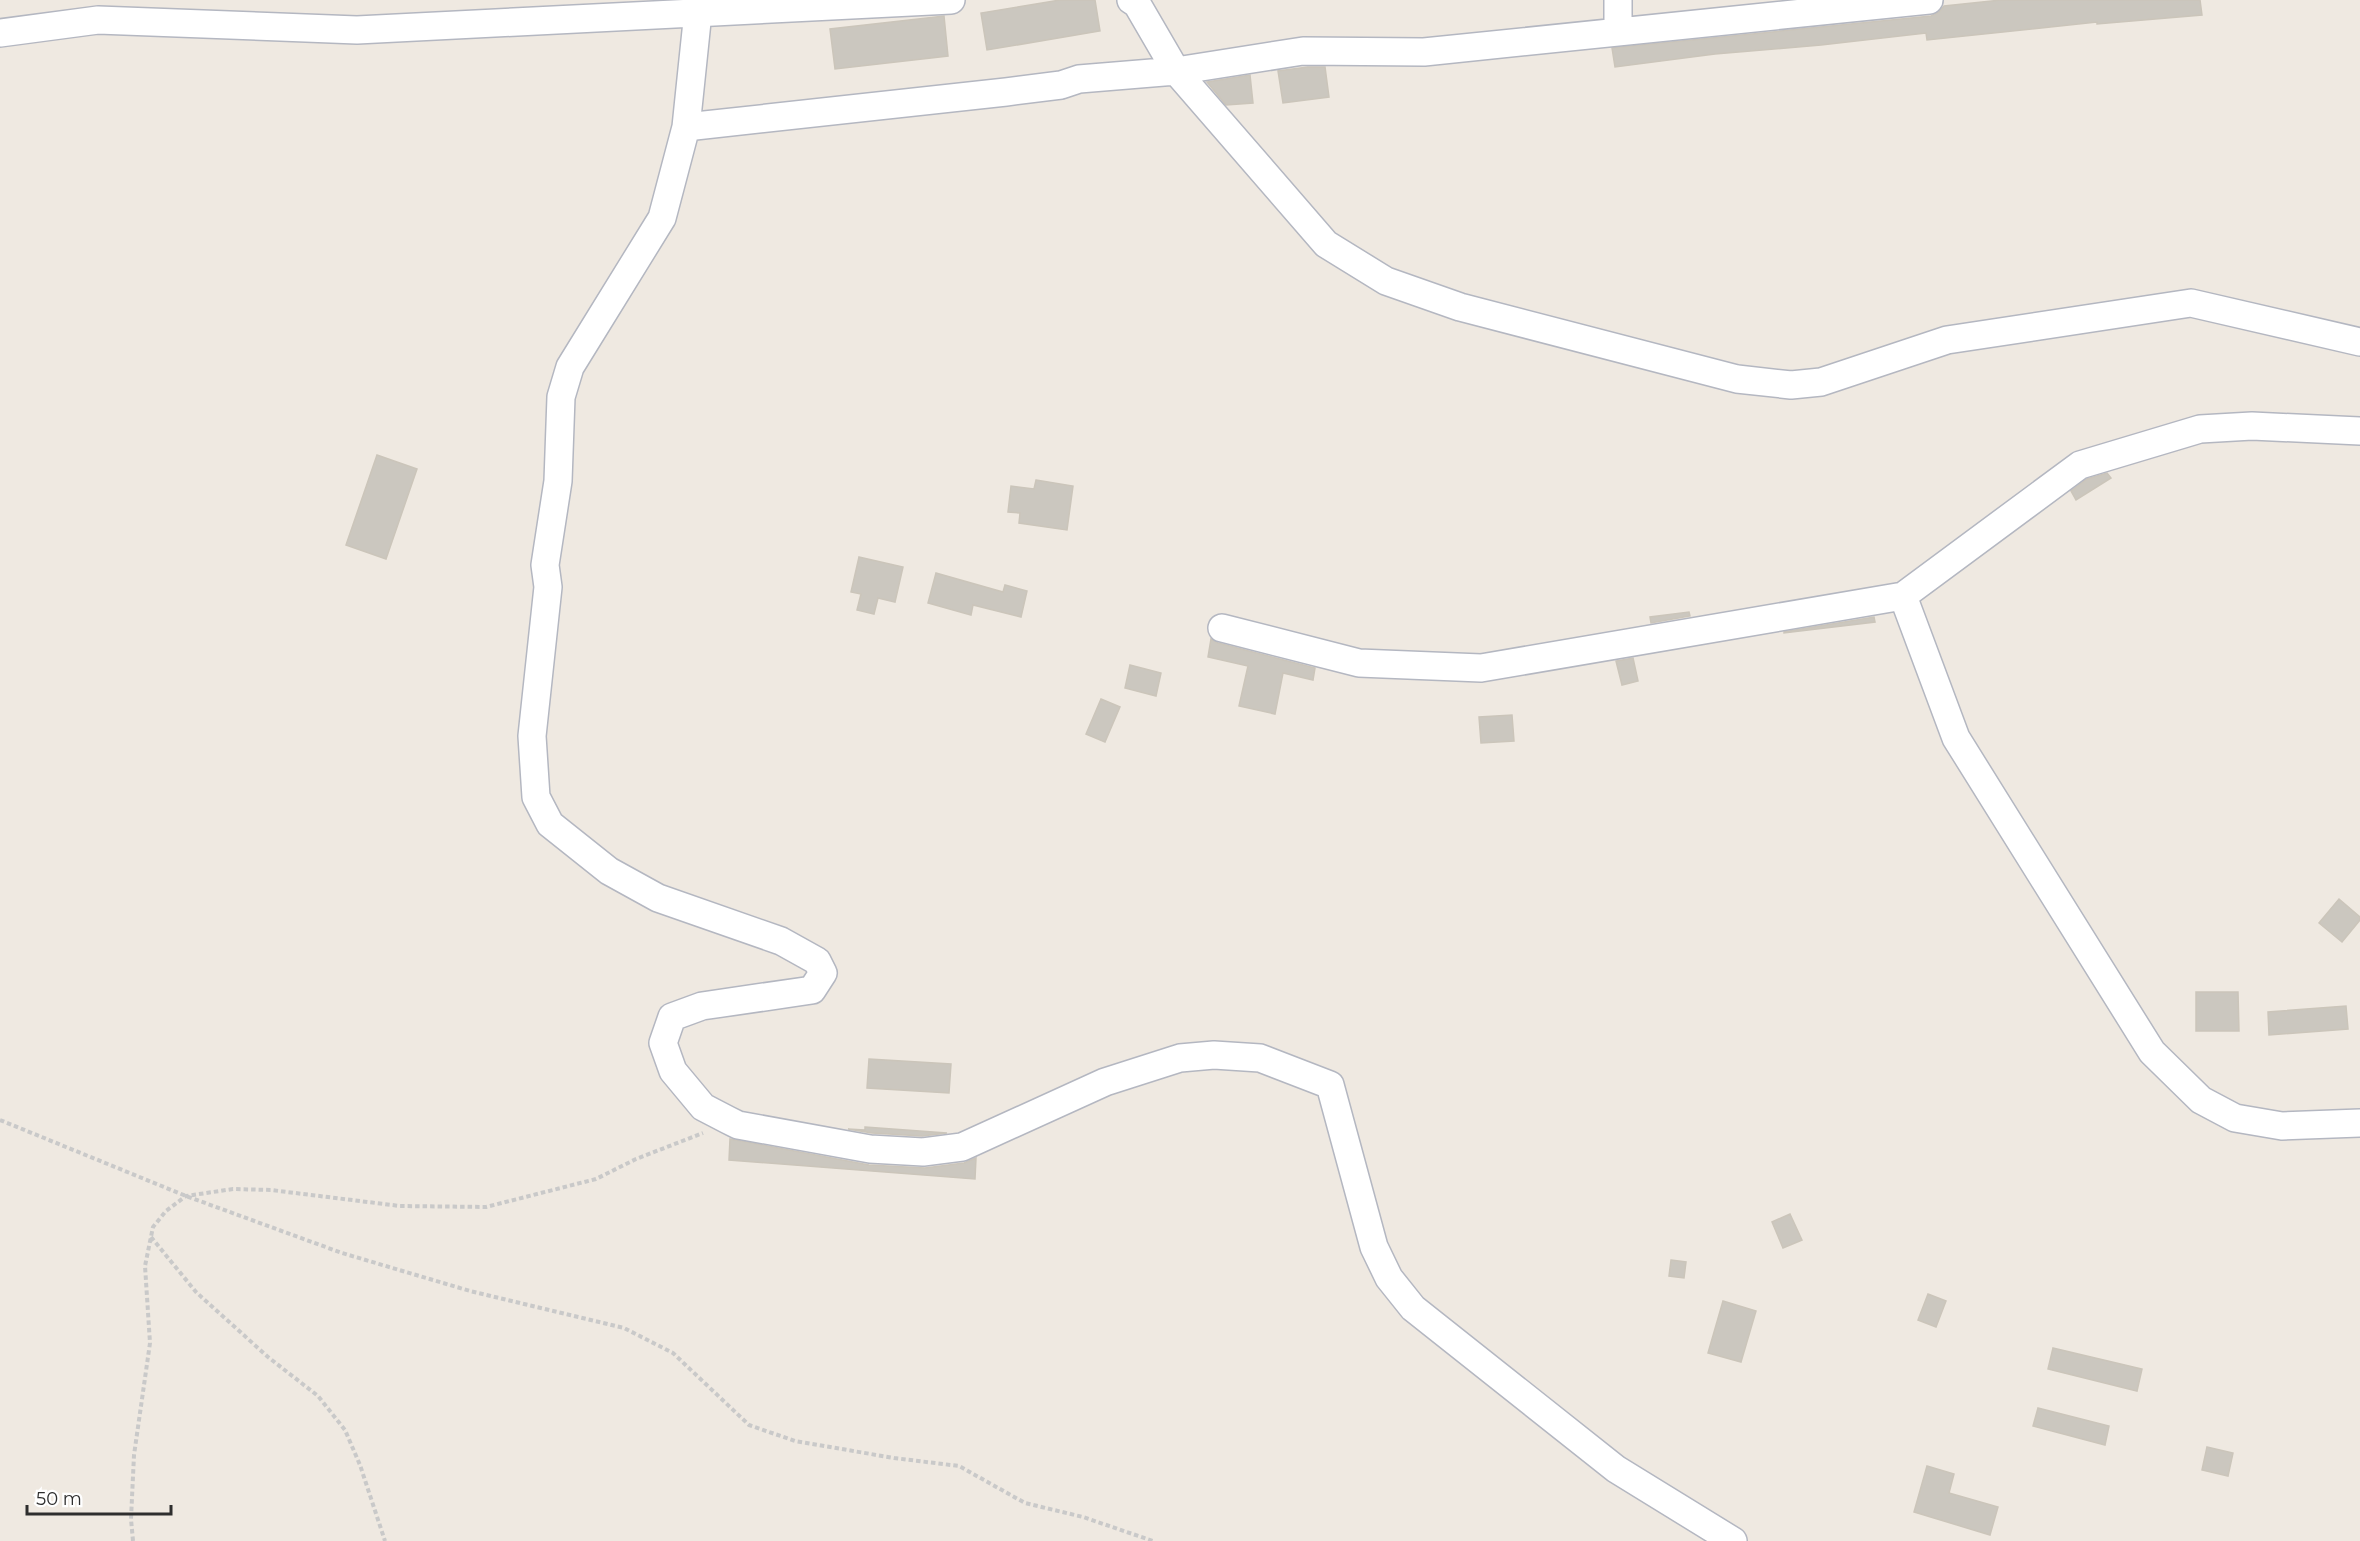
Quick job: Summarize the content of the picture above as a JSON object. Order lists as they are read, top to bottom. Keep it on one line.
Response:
{"scale_bar":"50 m"}
